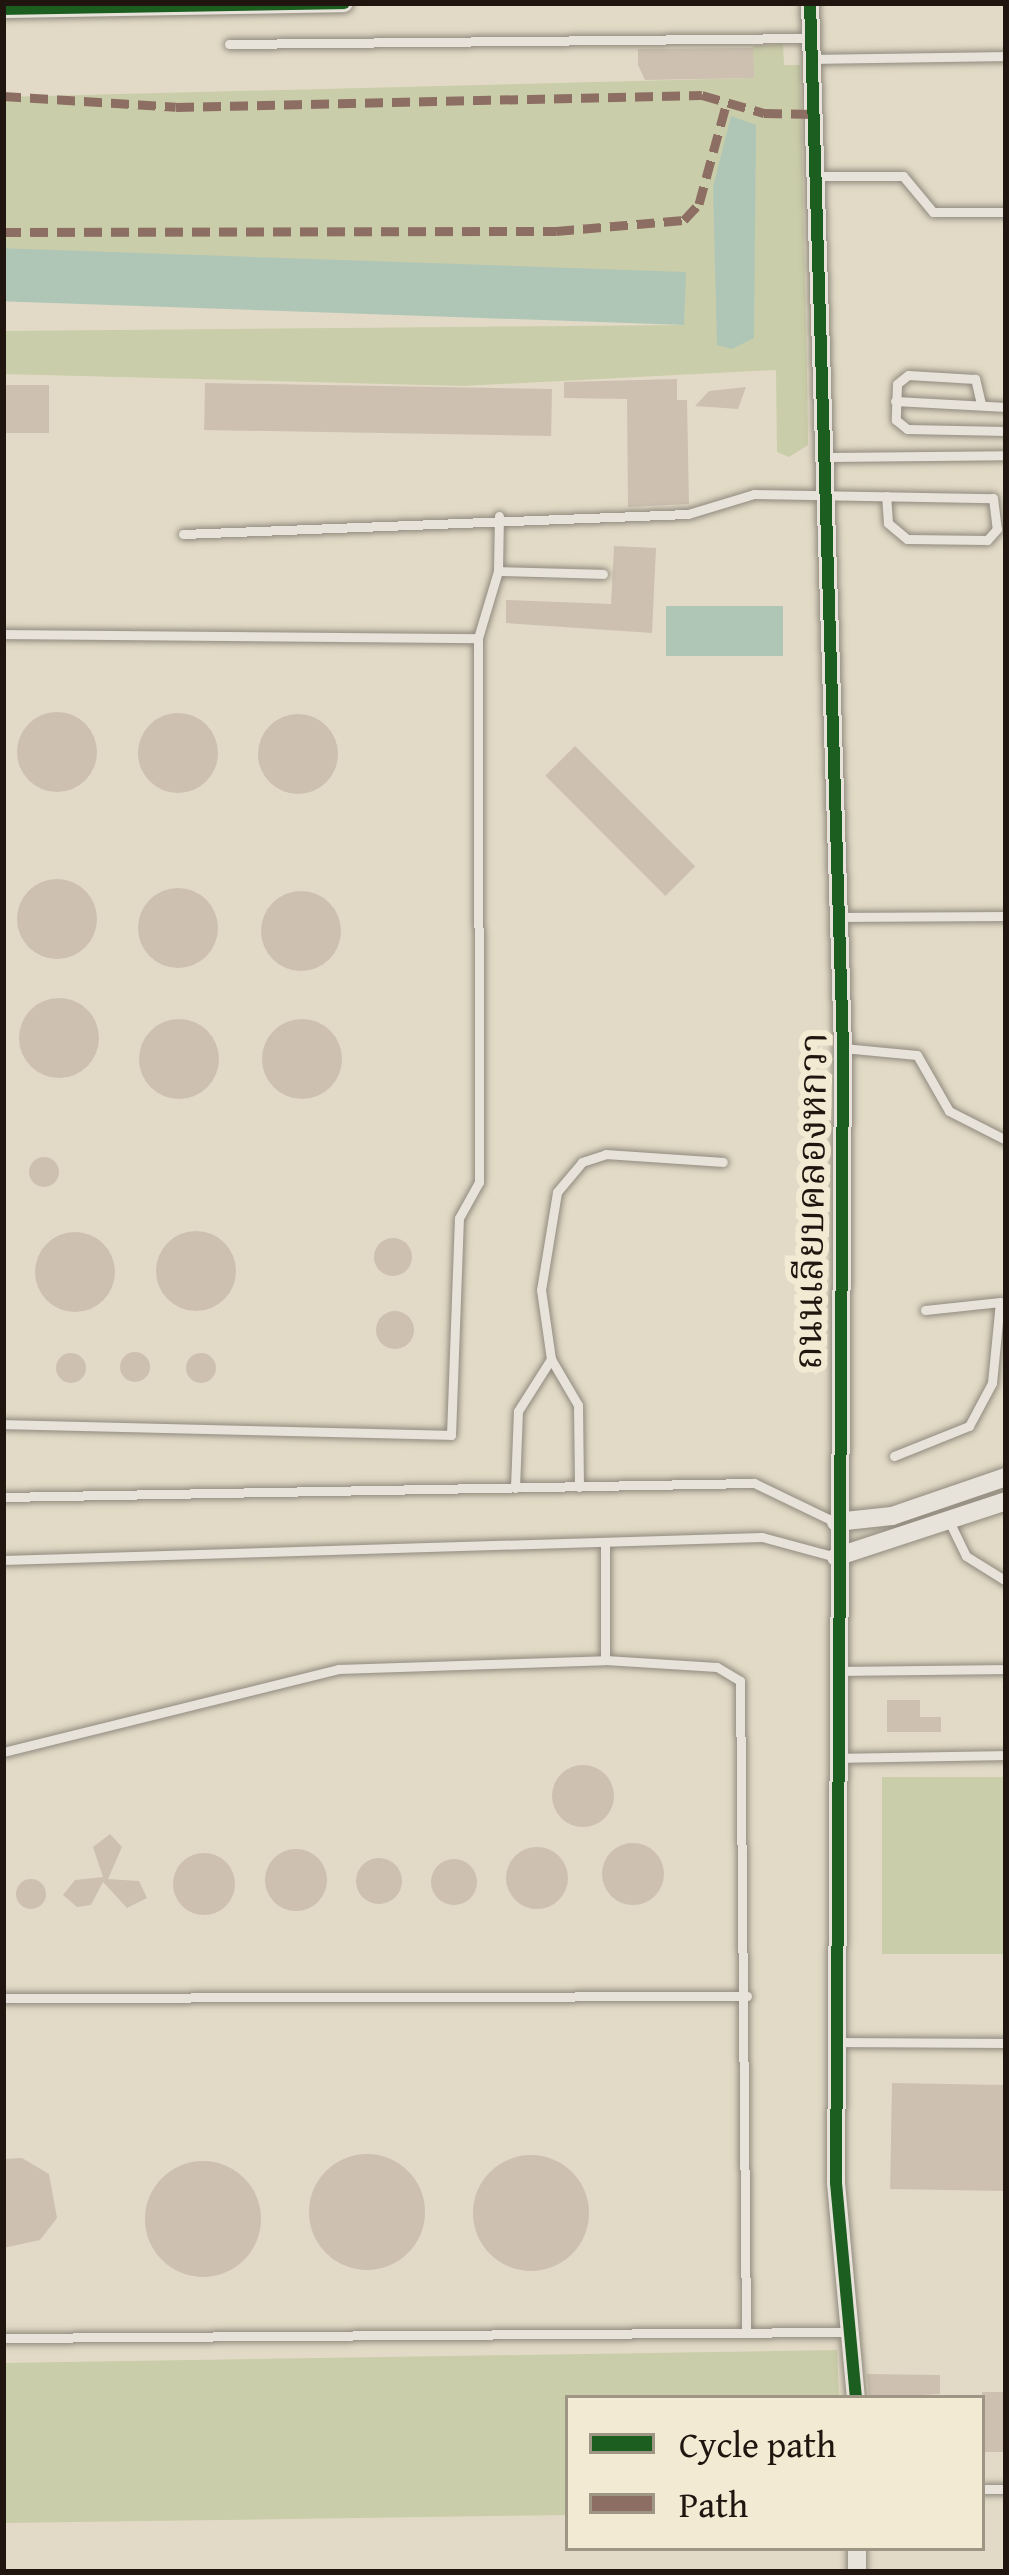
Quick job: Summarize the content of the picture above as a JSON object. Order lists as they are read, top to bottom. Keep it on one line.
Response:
{"streets":{"street":["ถนนเลียบคลองหกวา"]},"legend":["Cycle path","Path"]}
